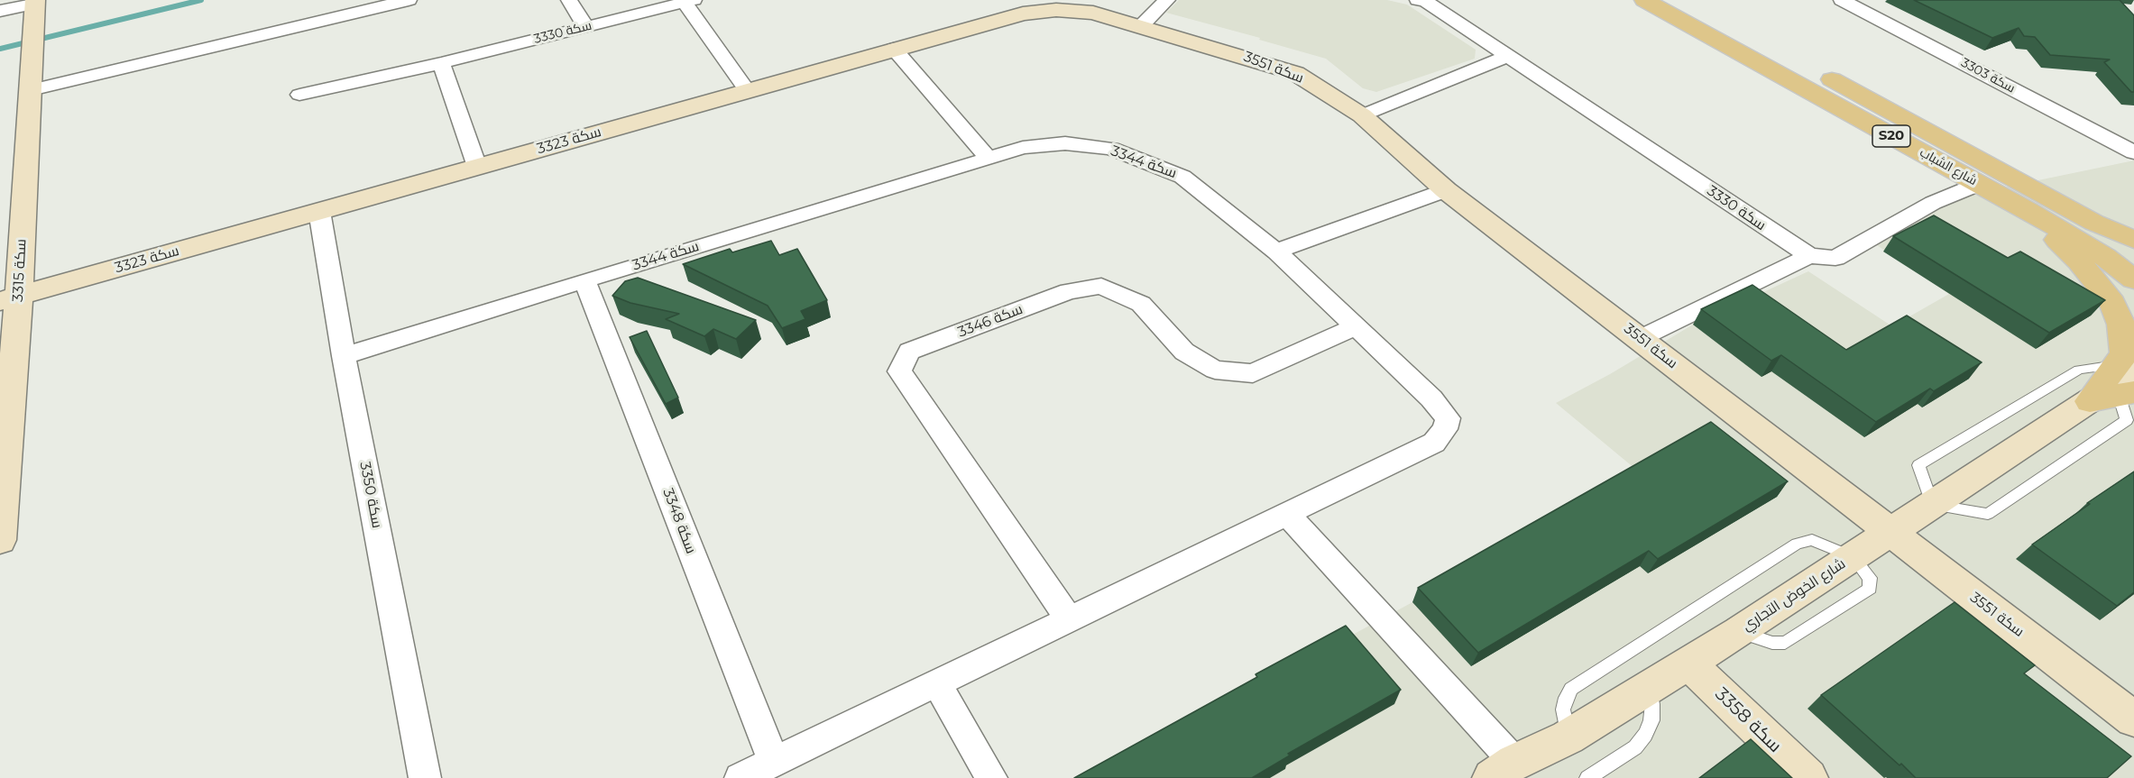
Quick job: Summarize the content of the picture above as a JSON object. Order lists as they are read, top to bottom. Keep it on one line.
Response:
{"streets":{"main road":["S20","شارع الشباب"],"street":["سكة 3330","سكة 3551","سكة 3303","سكة 3323","سكة 3344","سكة 3315","سكة 3346","سكة 3350","سكة 3348","شارع الخوض التجاري","سكة 3358"]},"crossings":[["سكة 3330","سكة 3323"],["سكة 3551","سكة 3323"],["سكة 3551","شارع الخوض التجاري"],["سكة 3323","سكة 3315"],["سكة 3323","سكة 3350"],["سكة 3344","سكة 3346"],["سكة 3344","سكة 3350"],["سكة 3344","سكة 3348"],["شارع الخوض التجاري","سكة 3358"]]}
